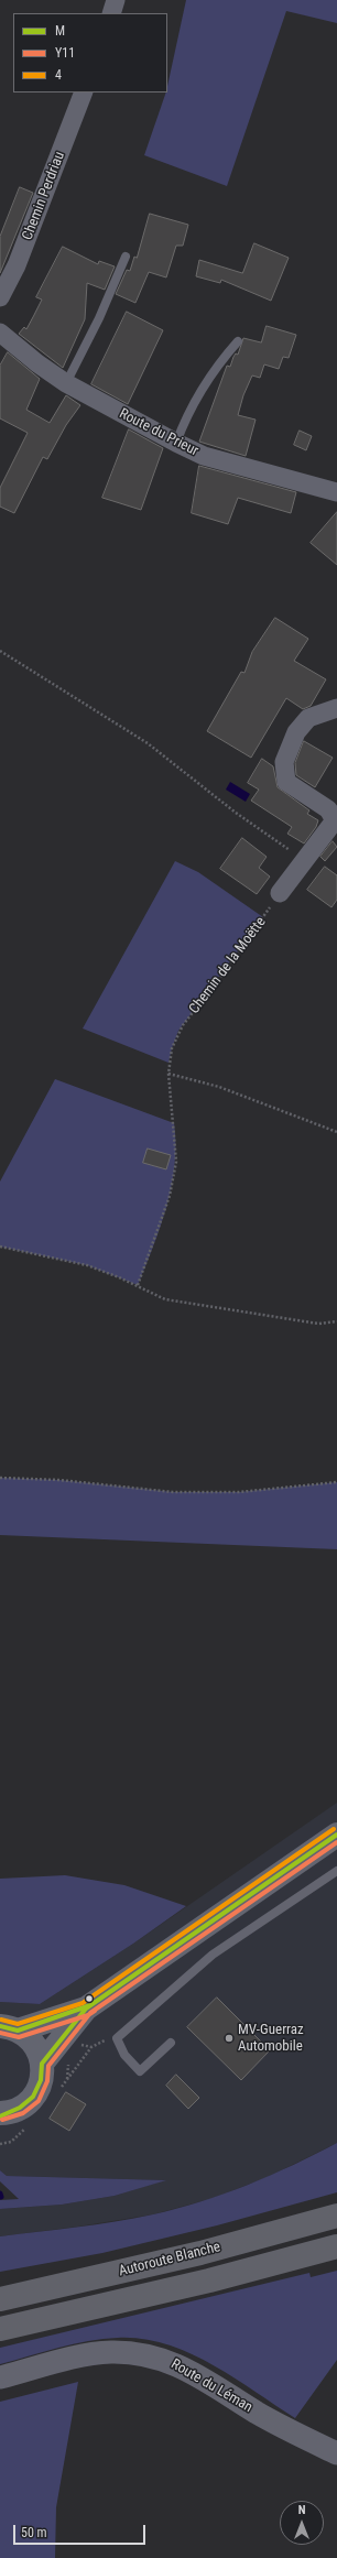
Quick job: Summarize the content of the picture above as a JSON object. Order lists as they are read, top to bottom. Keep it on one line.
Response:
{"streets":{"highway":["Autoroute Blanche"],"street":["Chemin Perdriau","Route du Prieur","Route du Léman"],"path":["Chemin de la Moëtte"]},"places":["MV-Guerraz Automobile"],"lines":["transit line 4","transit line M","transit line Y11"],"legend":["M","Y11","4"],"scale_bar":"50 m","north":"top"}
